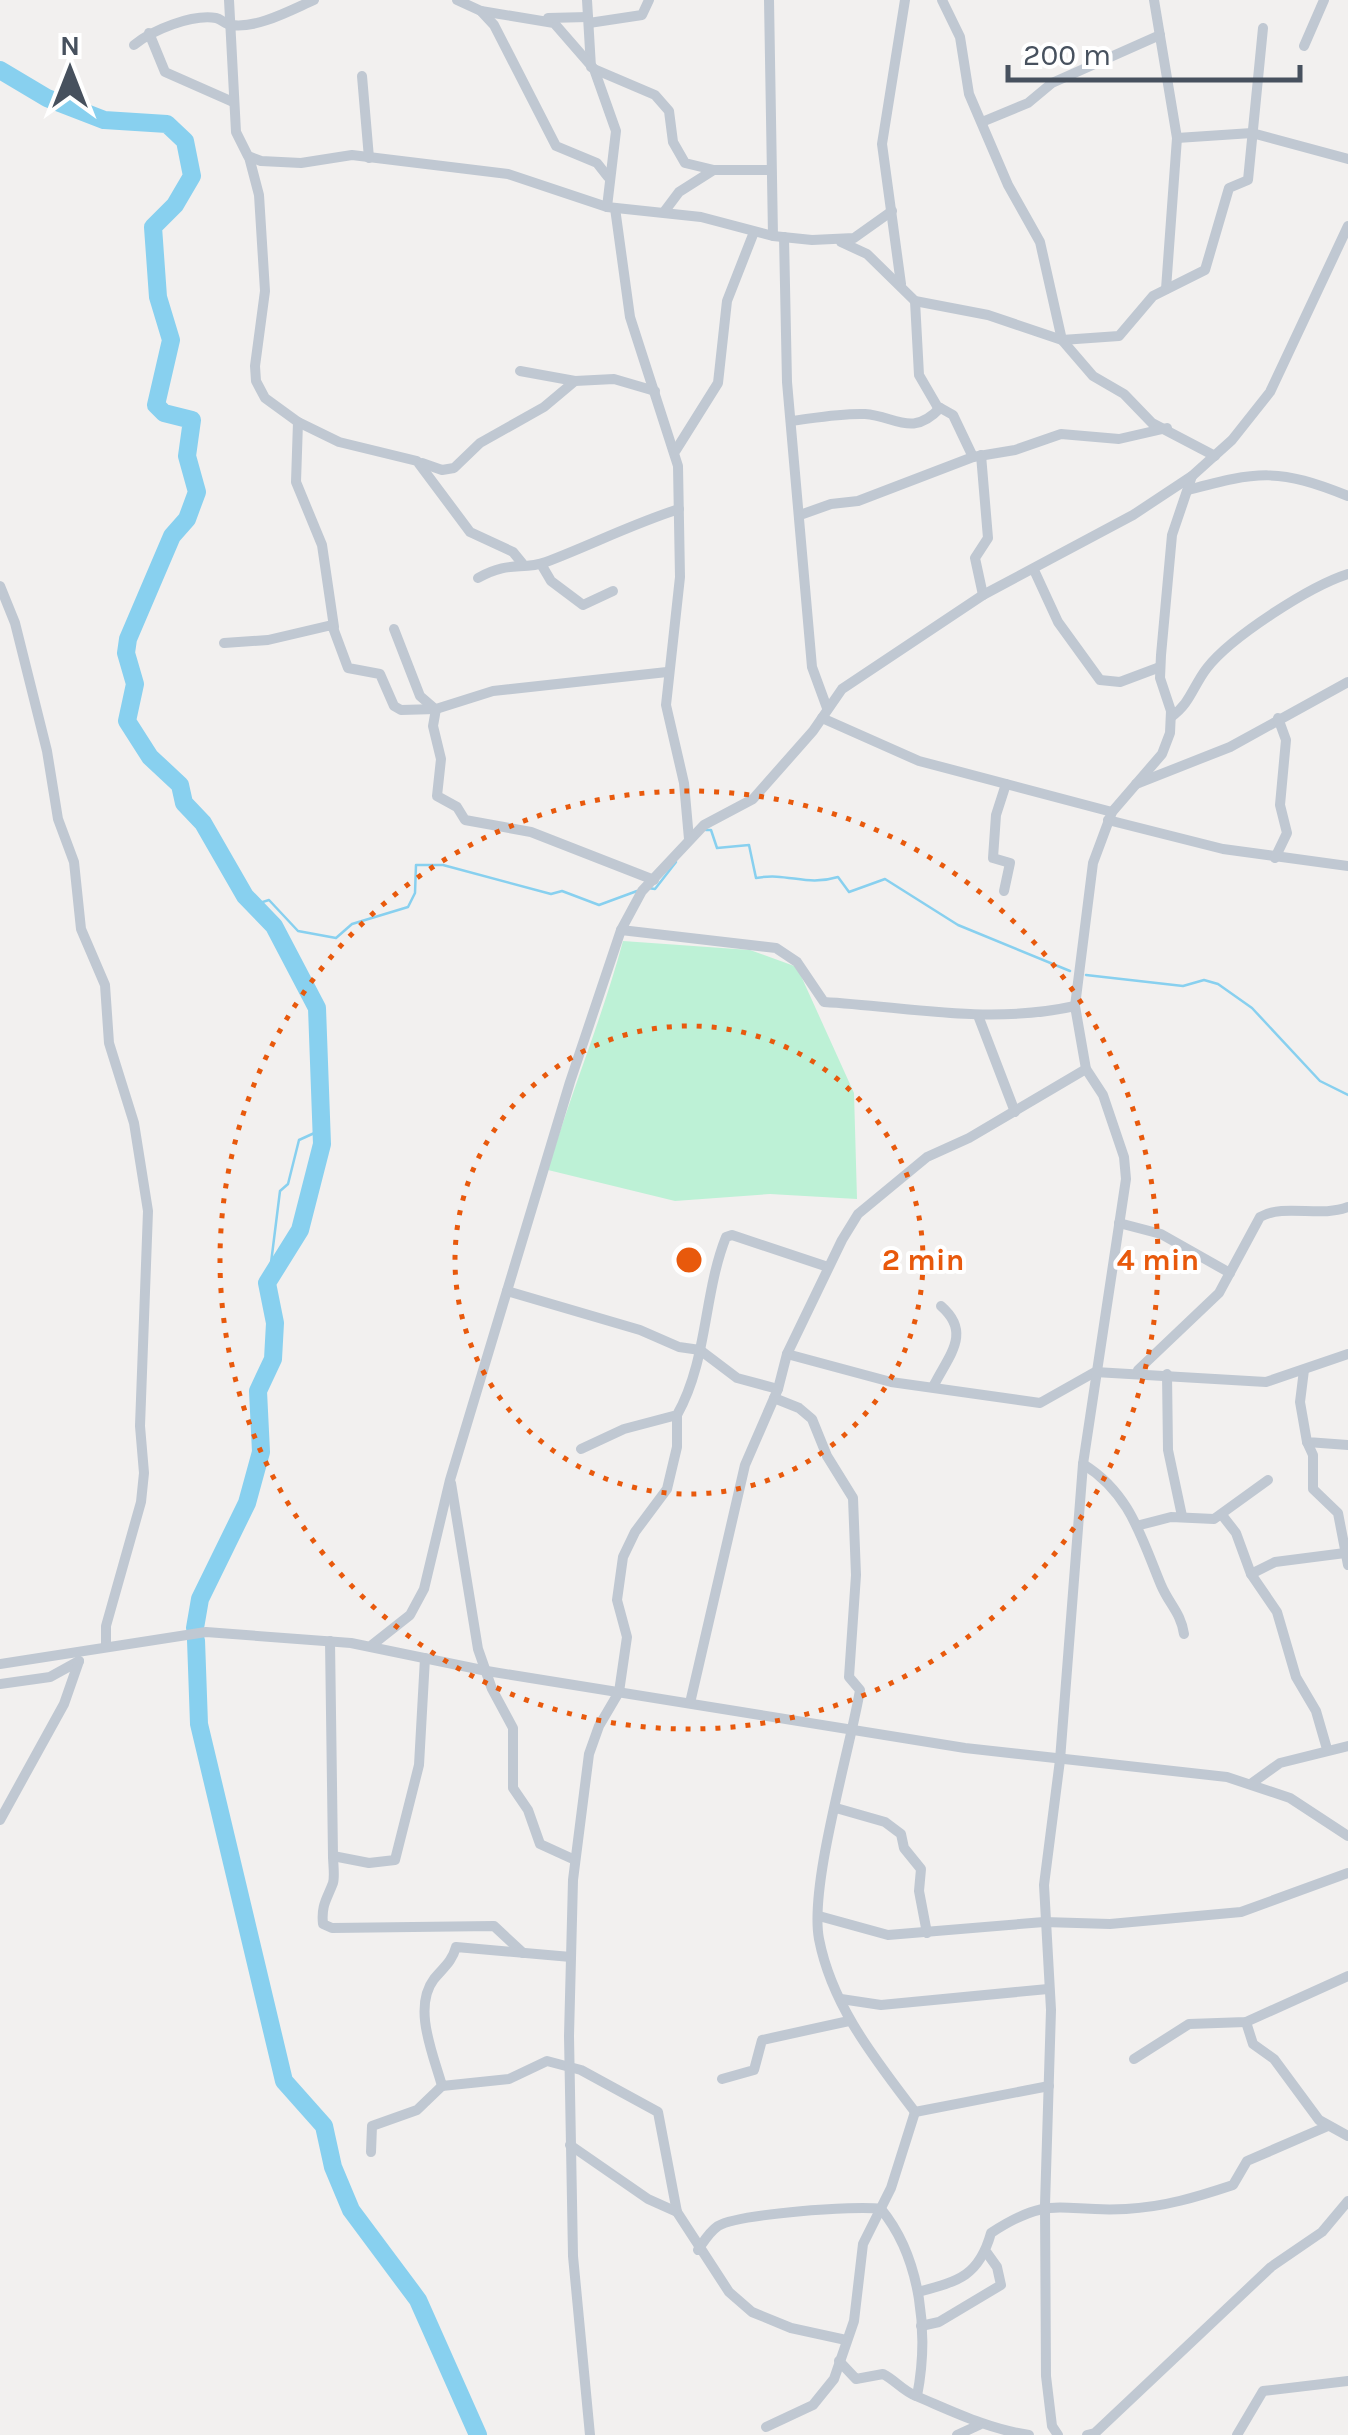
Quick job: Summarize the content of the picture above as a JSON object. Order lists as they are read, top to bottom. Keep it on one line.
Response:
{"scale_bar":"200 m","north":"top","rings":["2 min","4 min"]}
